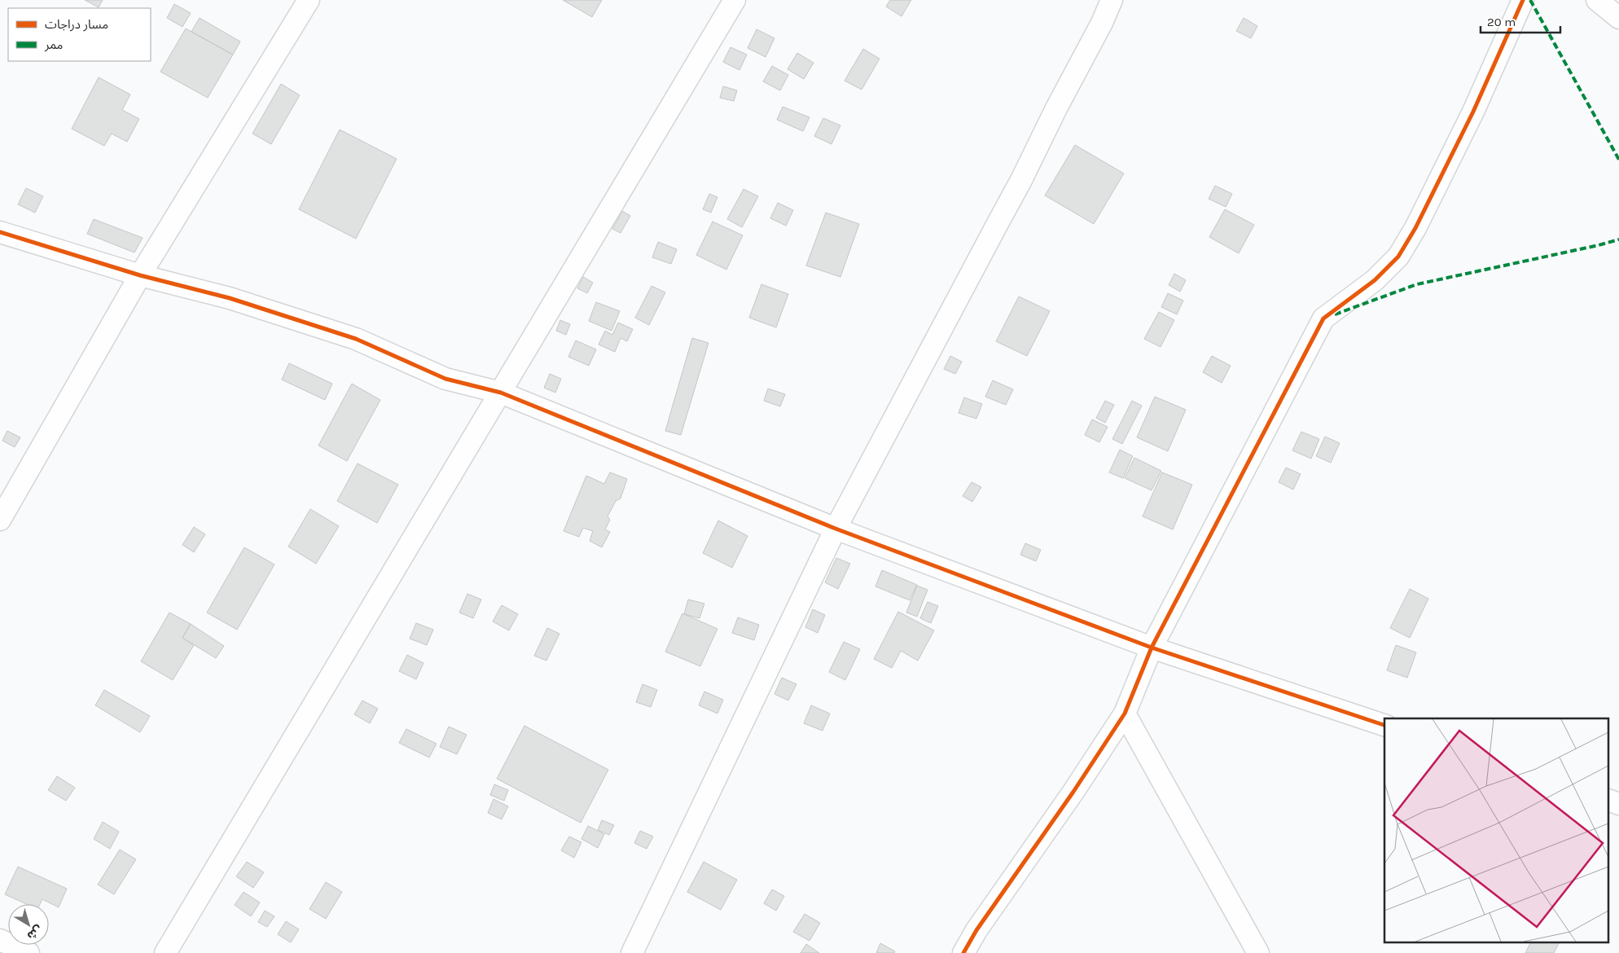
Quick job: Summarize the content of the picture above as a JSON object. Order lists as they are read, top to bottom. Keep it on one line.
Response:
{"legend":["مسار دراجات","ممر"],"scale_bar":"20 m","north":"bottom right"}
